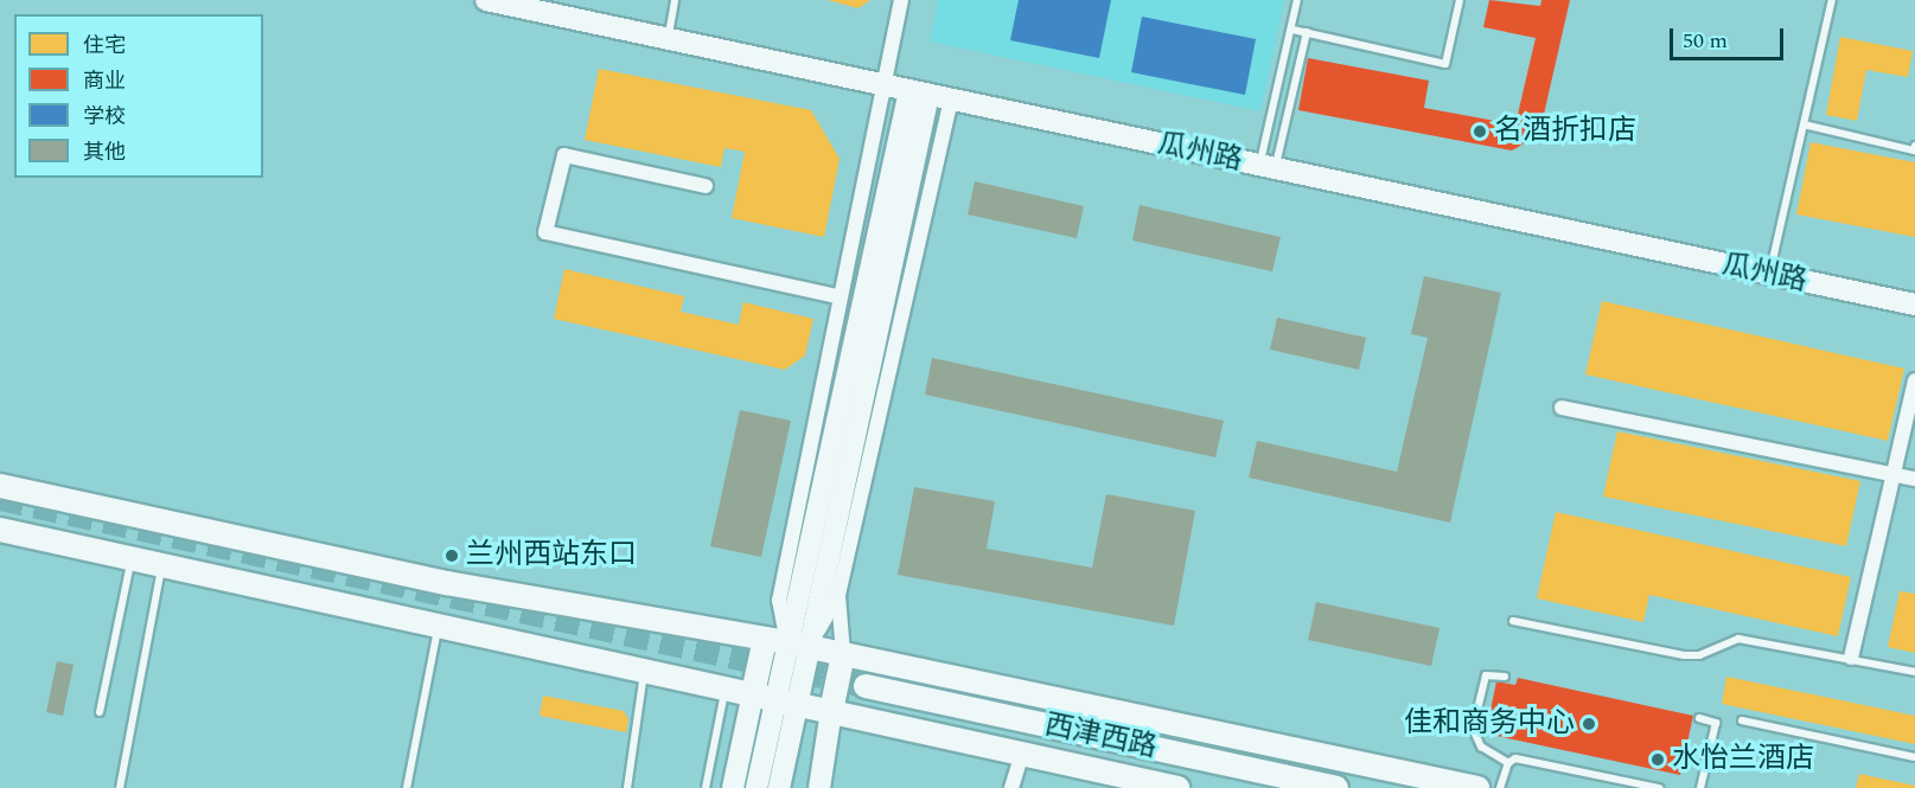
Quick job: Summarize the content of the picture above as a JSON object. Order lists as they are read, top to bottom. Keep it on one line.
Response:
{"streets":{"main road":["西津西路"],"street":["瓜州路"]},"places":["名酒折扣店","兰州西站东口","佳和商务中心","水怡兰酒店"],"legend":["住宅","商业","学校","其他"],"scale_bar":"50 m"}
